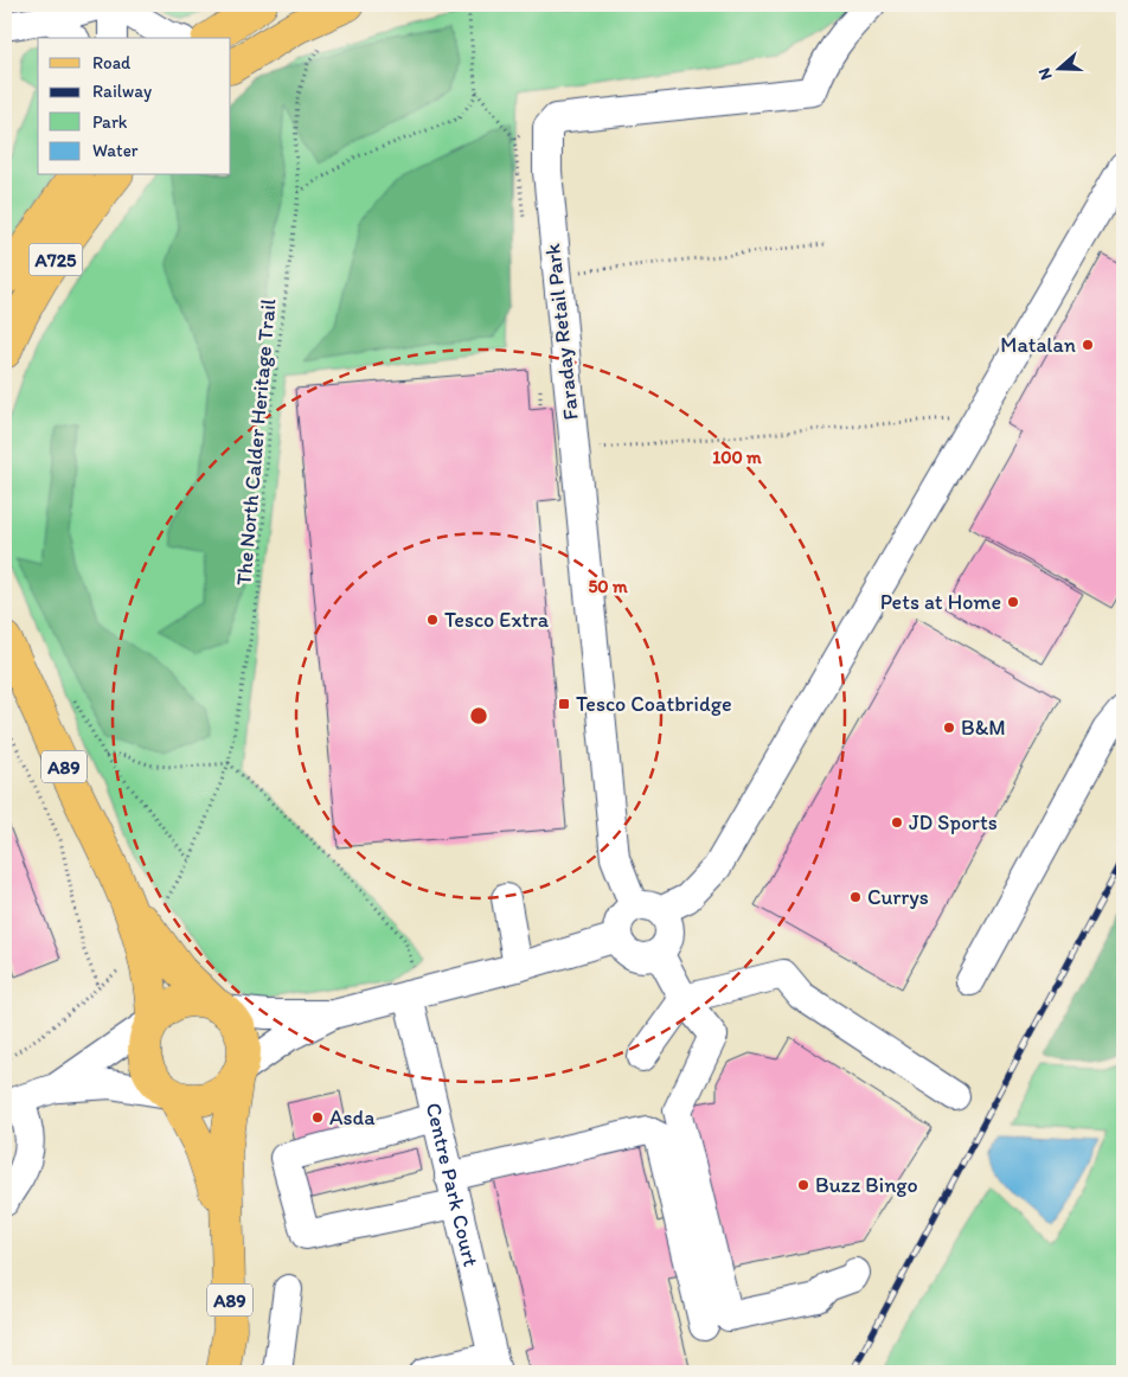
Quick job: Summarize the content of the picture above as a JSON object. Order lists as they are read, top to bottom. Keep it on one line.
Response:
{"streets":{"main road":["A725","A89"],"street":["Faraday Retail Park","Centre Park Court"],"path":["The North Calder Heritage Trail"]},"places":{"other":["Matalan","Pets at Home","Tesco Extra","B&M","JD Sports","Currys","Asda","Buzz Bingo"],"transit":["Tesco Coatbridge"]},"legend":["Road","Railway","Park","Water"],"north":"left","rings":["100 m","50 m"]}
